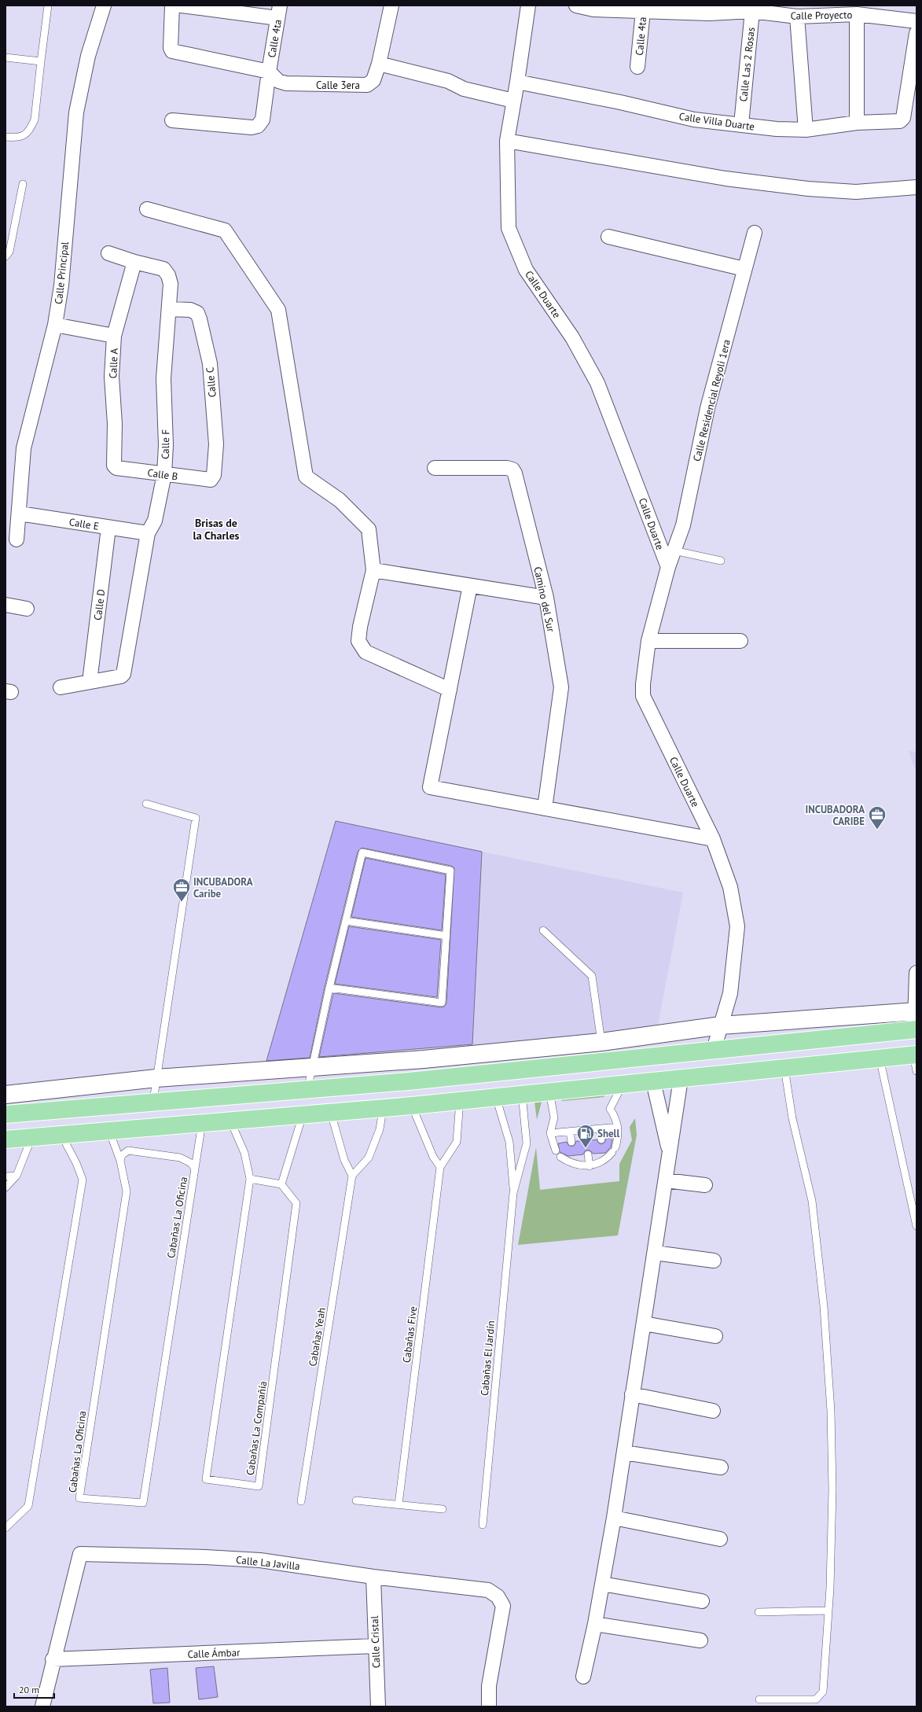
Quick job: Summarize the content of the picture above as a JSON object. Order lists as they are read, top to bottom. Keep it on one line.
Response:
{"streets":{"street":["Calle Proyecto","Calle 4ta","Calle Las 2 Rosas","Calle 3era","Calle Villa Duarte","Calle Principal","Calle Duarte","Calle A","Calle C","Calle Residencial Reyoli 1era","Calle F","Calle B","Calle E","Camino del Sur","Calle D","Calle La Javilla","Calle Cristal","Calle Ámbar"],"lane":["Cabañas La Oficina","Cabañas Five","Cabañas Yeah","Cabañas El Jardín","Cabañas La Compañía"]},"crossings":[["Calle Proyecto","Calle 4ta"],["Calle Proyecto","Calle Las 2 Rosas"],["Calle 4ta","Calle 3era"],["Calle Las 2 Rosas","Calle Villa Duarte"],["Calle Villa Duarte","Calle Duarte"],["Calle Principal","Calle E"],["Calle Duarte","Calle Residencial Reyoli 1era"],["Calle A","Calle F"],["Calle A","Calle B"],["Calle C","Calle F"],["Calle C","Calle B"],["Calle F","Calle B"],["Calle F","Calle E"],["Calle F","Calle D"],["Calle E","Calle D"],["Calle La Javilla","Calle Cristal"],["Calle La Javilla","Calle Ámbar"],["Calle Cristal","Calle Ámbar"]],"districts":["Brisas de la Charles"],"places":{"office":["INCUBADORA CARIBE","INCUBADORA Caribe"],"fuel station":["Shell"]},"scale_bar":"20 m"}
